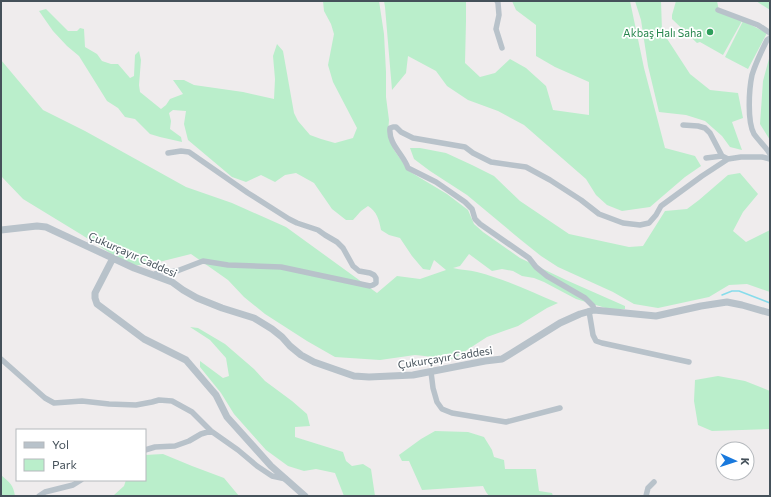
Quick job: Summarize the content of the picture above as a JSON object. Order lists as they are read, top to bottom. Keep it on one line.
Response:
{"streets":{"street":["Çukurçayır Caddesi"]},"places":["Akbaş Halı Saha"],"legend":["Yol","Park"],"north":"right"}
